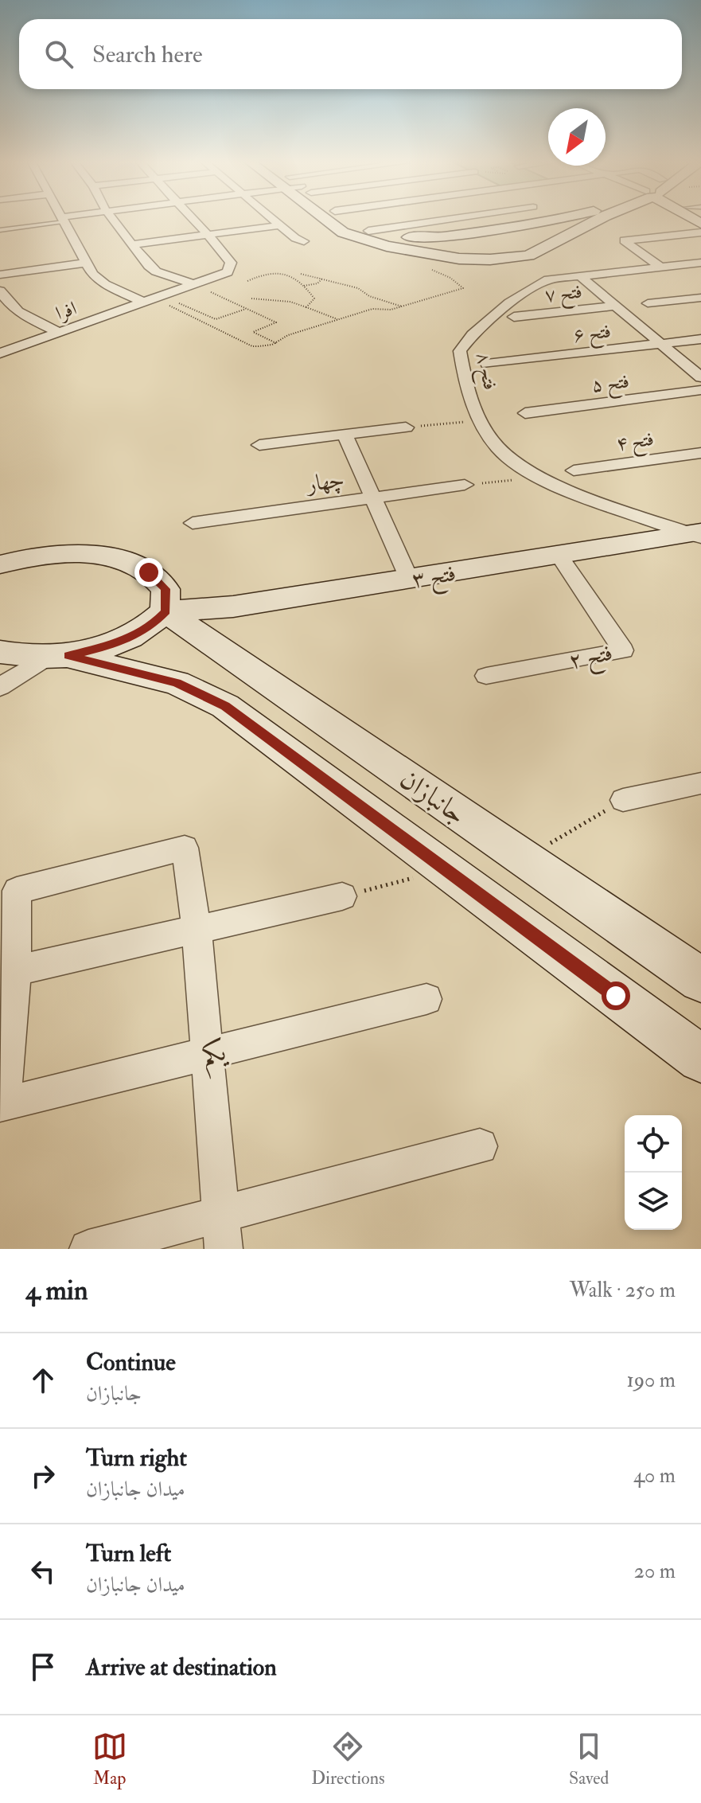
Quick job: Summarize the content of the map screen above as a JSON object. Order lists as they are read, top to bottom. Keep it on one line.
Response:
{"streets":{"street":["فتح ۷","افرا","فتح ۶","فتح ۸","فتح ۵","فتح ۴","چهار","فتح ۳","فتح ۲","جانبازان","یکم"]},"crossings":[["فتح ۸","فتح ۳"],["فتح ۳","فتح ۲"],["فتح ۳","جانبازان"]],"north":"bottom left","page":{"search":"Search here","heading":["4 min","Walk · 250 m"],"list":[["Continue","جانبازان","190 m"],["Turn right","میدان جانبازان","40 m"],["Turn left","میدان جانبازان","20 m"],"Arrive at destination"],"nav":["Map","Directions","Saved"]}}
